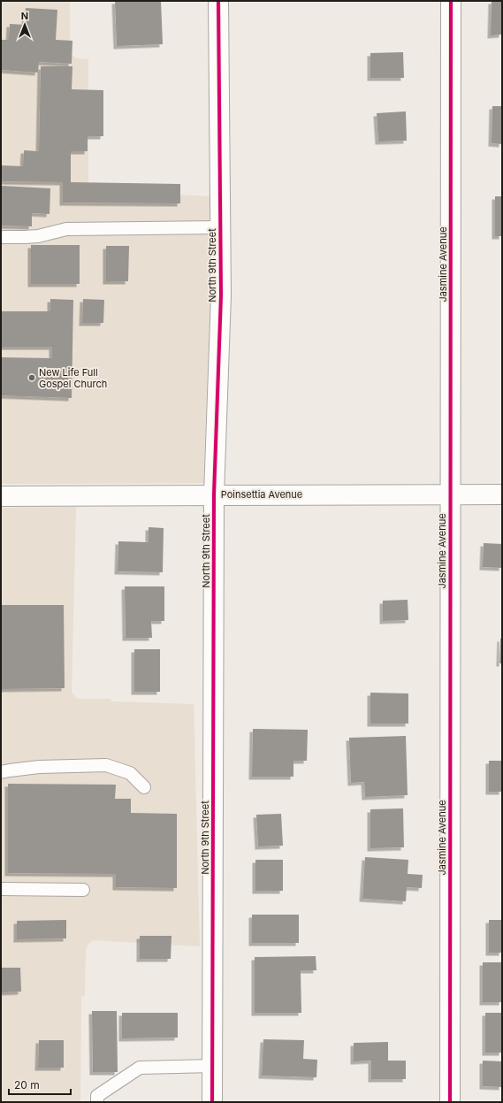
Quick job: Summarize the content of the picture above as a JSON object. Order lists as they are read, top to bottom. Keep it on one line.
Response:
{"streets":{"street":["Jasmine Avenue","North 9th Street","Poinsettia Avenue"]},"crossings":[["Jasmine Avenue","Poinsettia Avenue"],["North 9th Street","Poinsettia Avenue"]],"places":["New Life Full Gospel Church"],"scale_bar":"20 m","north":"top"}
